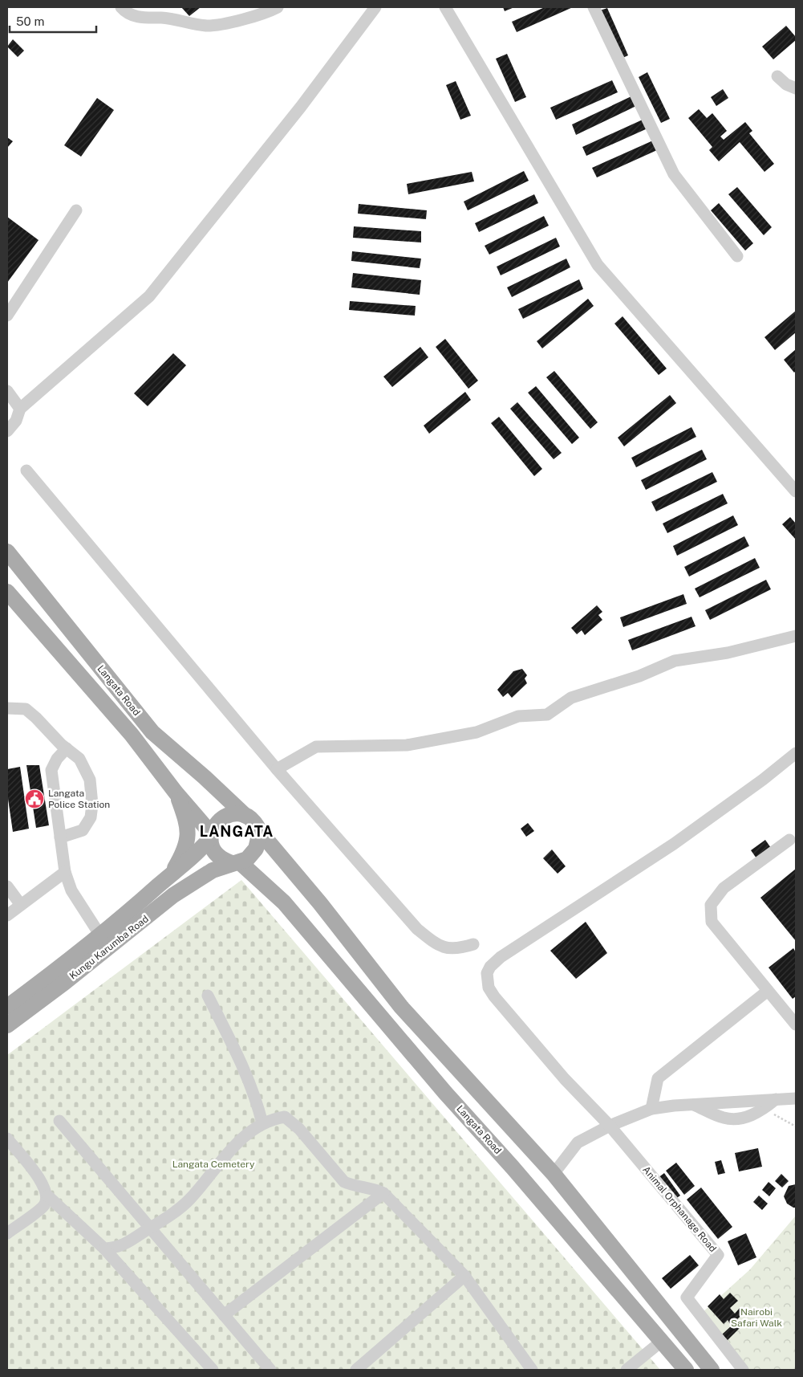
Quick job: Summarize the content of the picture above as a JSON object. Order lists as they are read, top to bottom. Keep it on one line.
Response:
{"streets":{"main road":["Langata Road","Kungu Karumba Road"],"street":["Animal Orphanage Road"]},"crossings":[["Langata Road","Kungu Karumba Road"]],"districts":["LANGATA"],"parks":["Langata Cemetery","Nairobi Safari Walk"],"places":{"public building":["Langata Police Station"]},"scale_bar":"50 m"}
